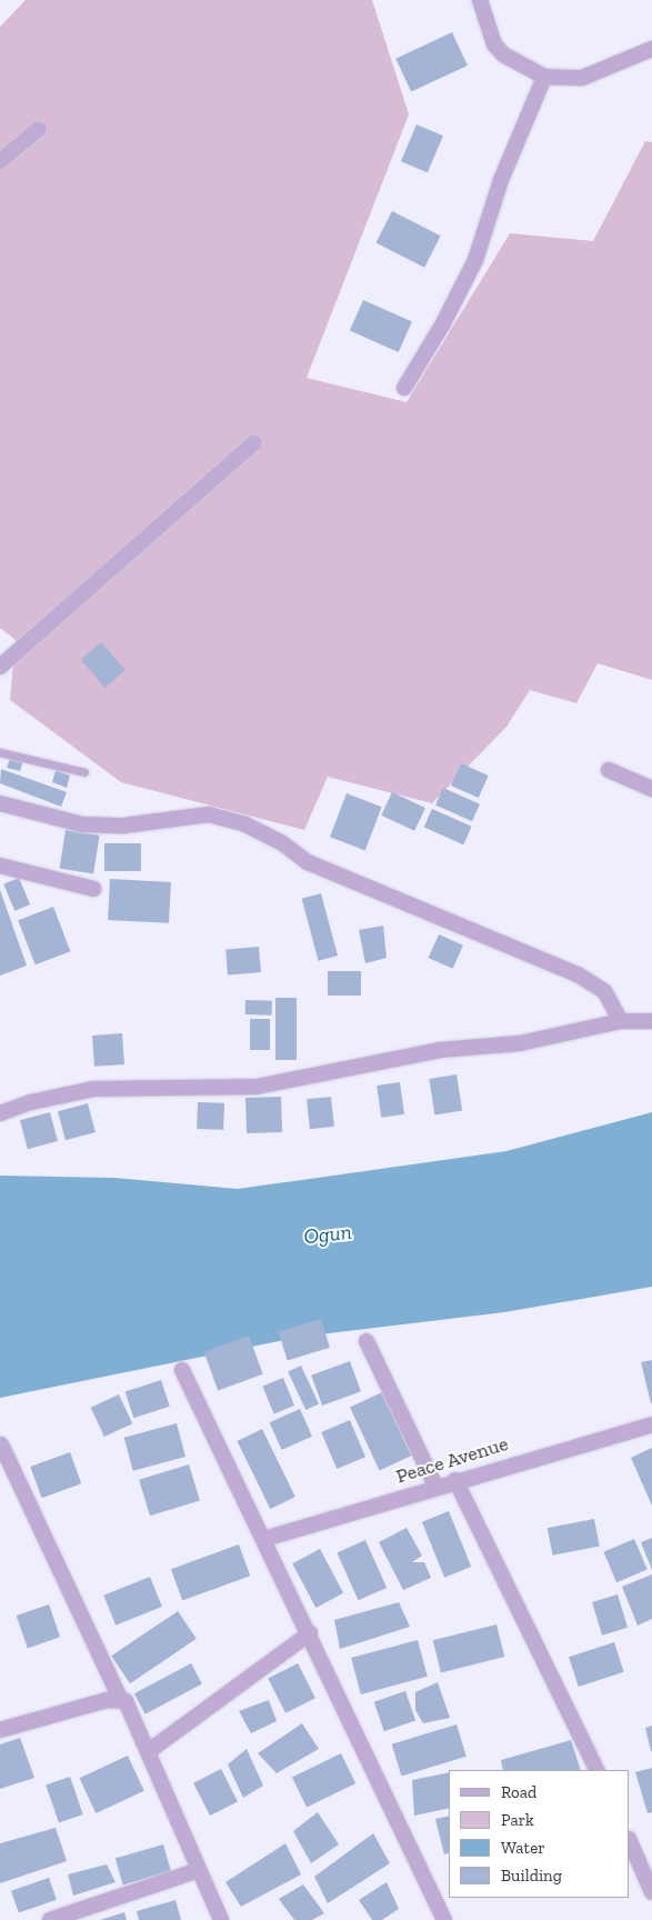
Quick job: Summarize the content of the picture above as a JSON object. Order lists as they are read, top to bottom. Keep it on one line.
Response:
{"streets":{"street":["Peace Avenue"]},"water":["Ogun"],"legend":["Road","Park","Water","Building"]}
